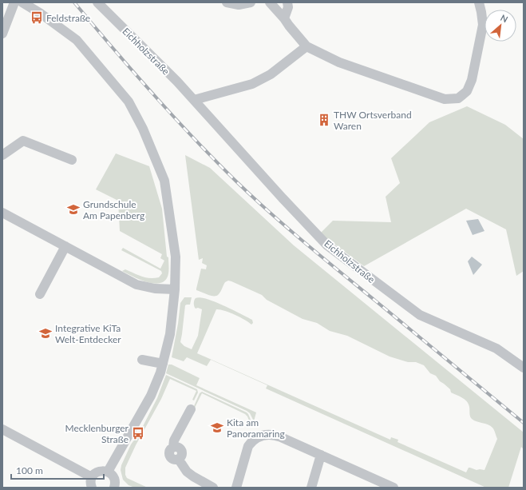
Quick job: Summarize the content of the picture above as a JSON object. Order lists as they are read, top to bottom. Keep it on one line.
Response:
{"streets":{"street":["Eichholzstraße"]},"places":{"bus stop":["Feldstraße","Mecklenburger Straße"],"building":["THW Ortsverband Waren"],"school or university":["Grundschule Am Papenberg","Integrative KiTa Welt-Entdecker","Kita am Panoramaring"]},"scale_bar":"100 m","north":"top right"}
